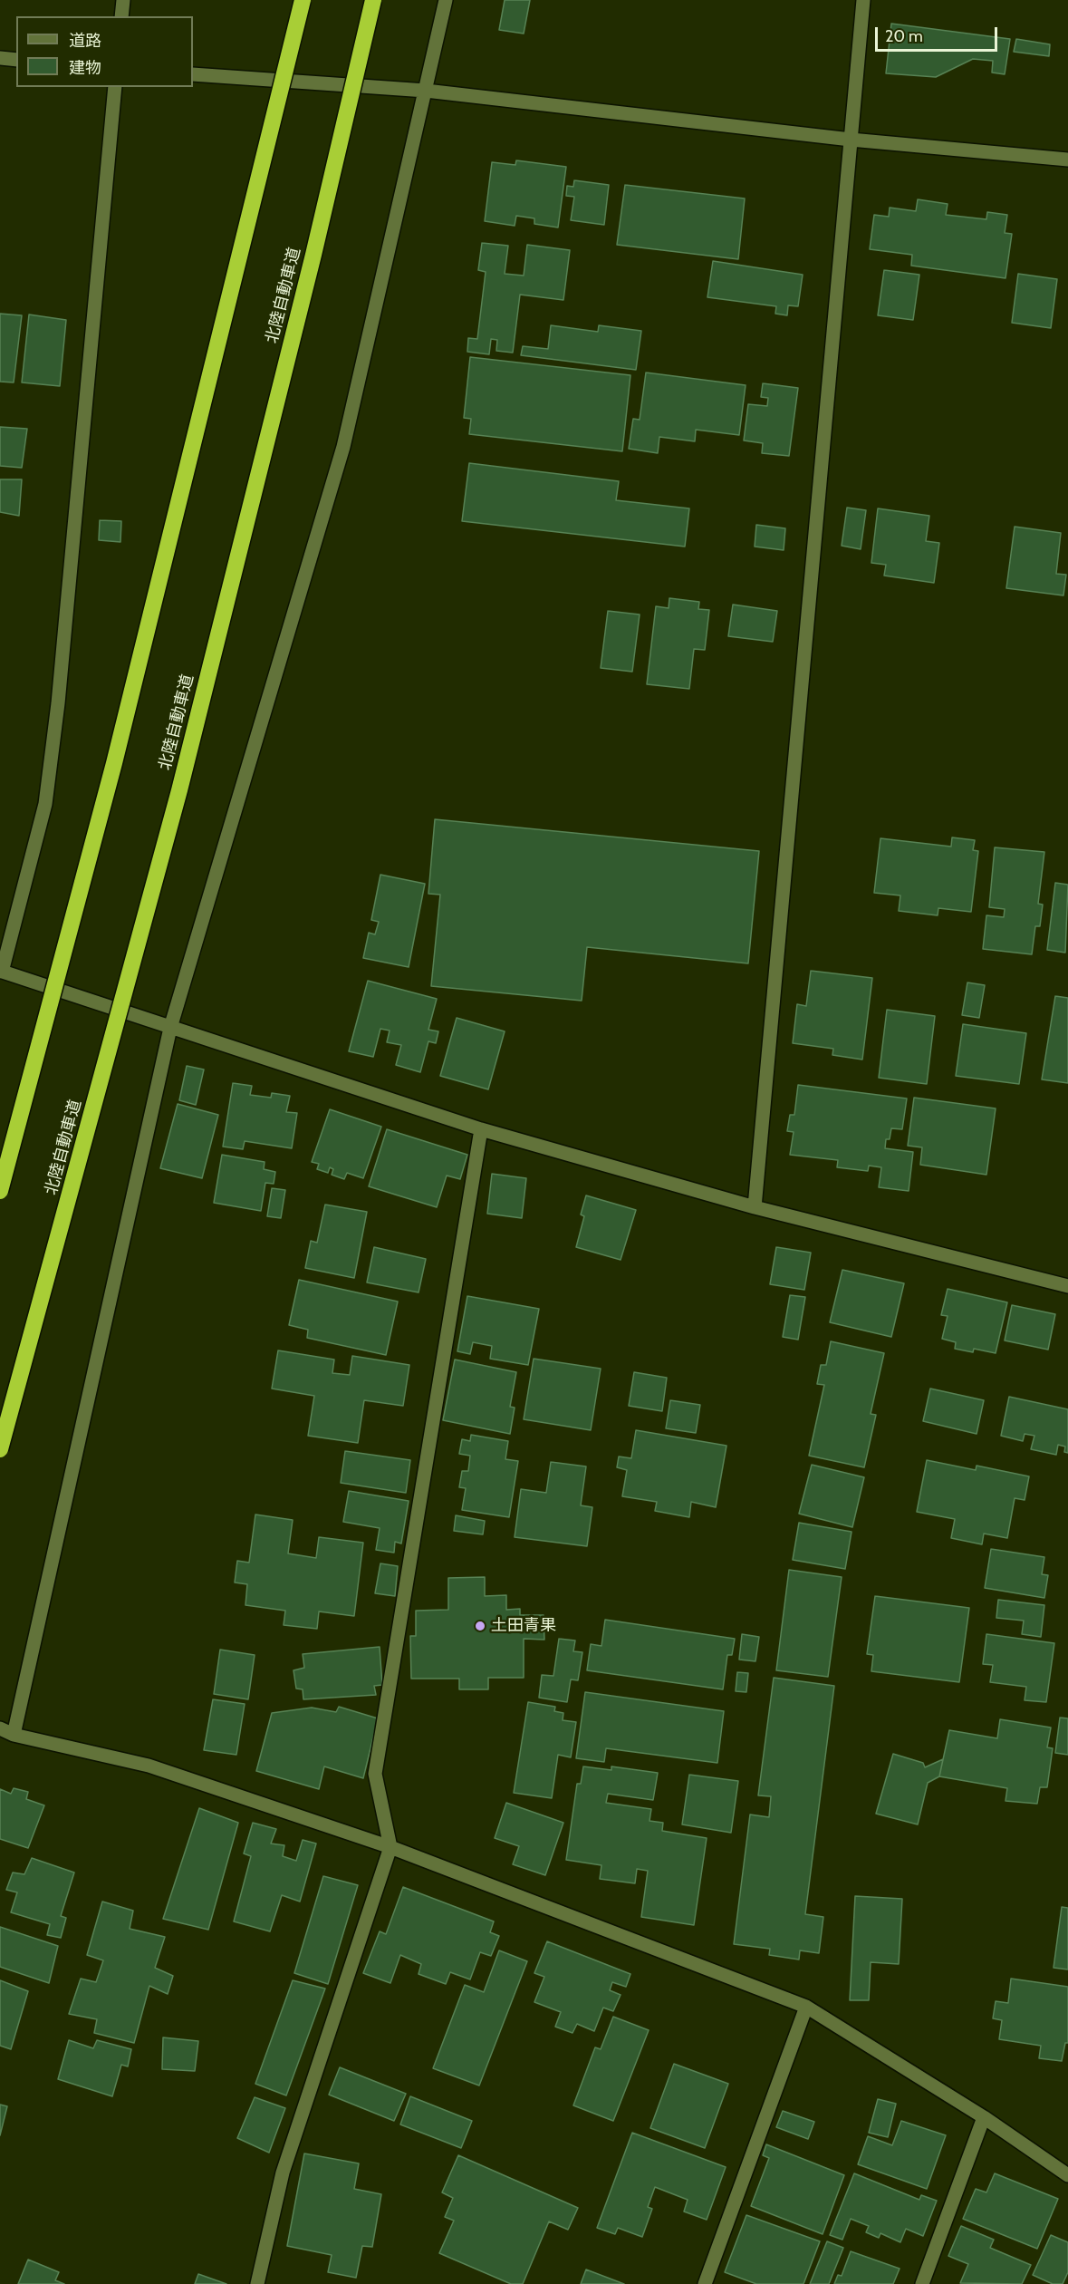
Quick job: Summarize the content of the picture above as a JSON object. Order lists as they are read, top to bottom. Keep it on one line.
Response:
{"streets":{"highway":["北陸自動車道"]},"places":["土田青果"],"legend":["道路","建物"],"scale_bar":"20 m"}
